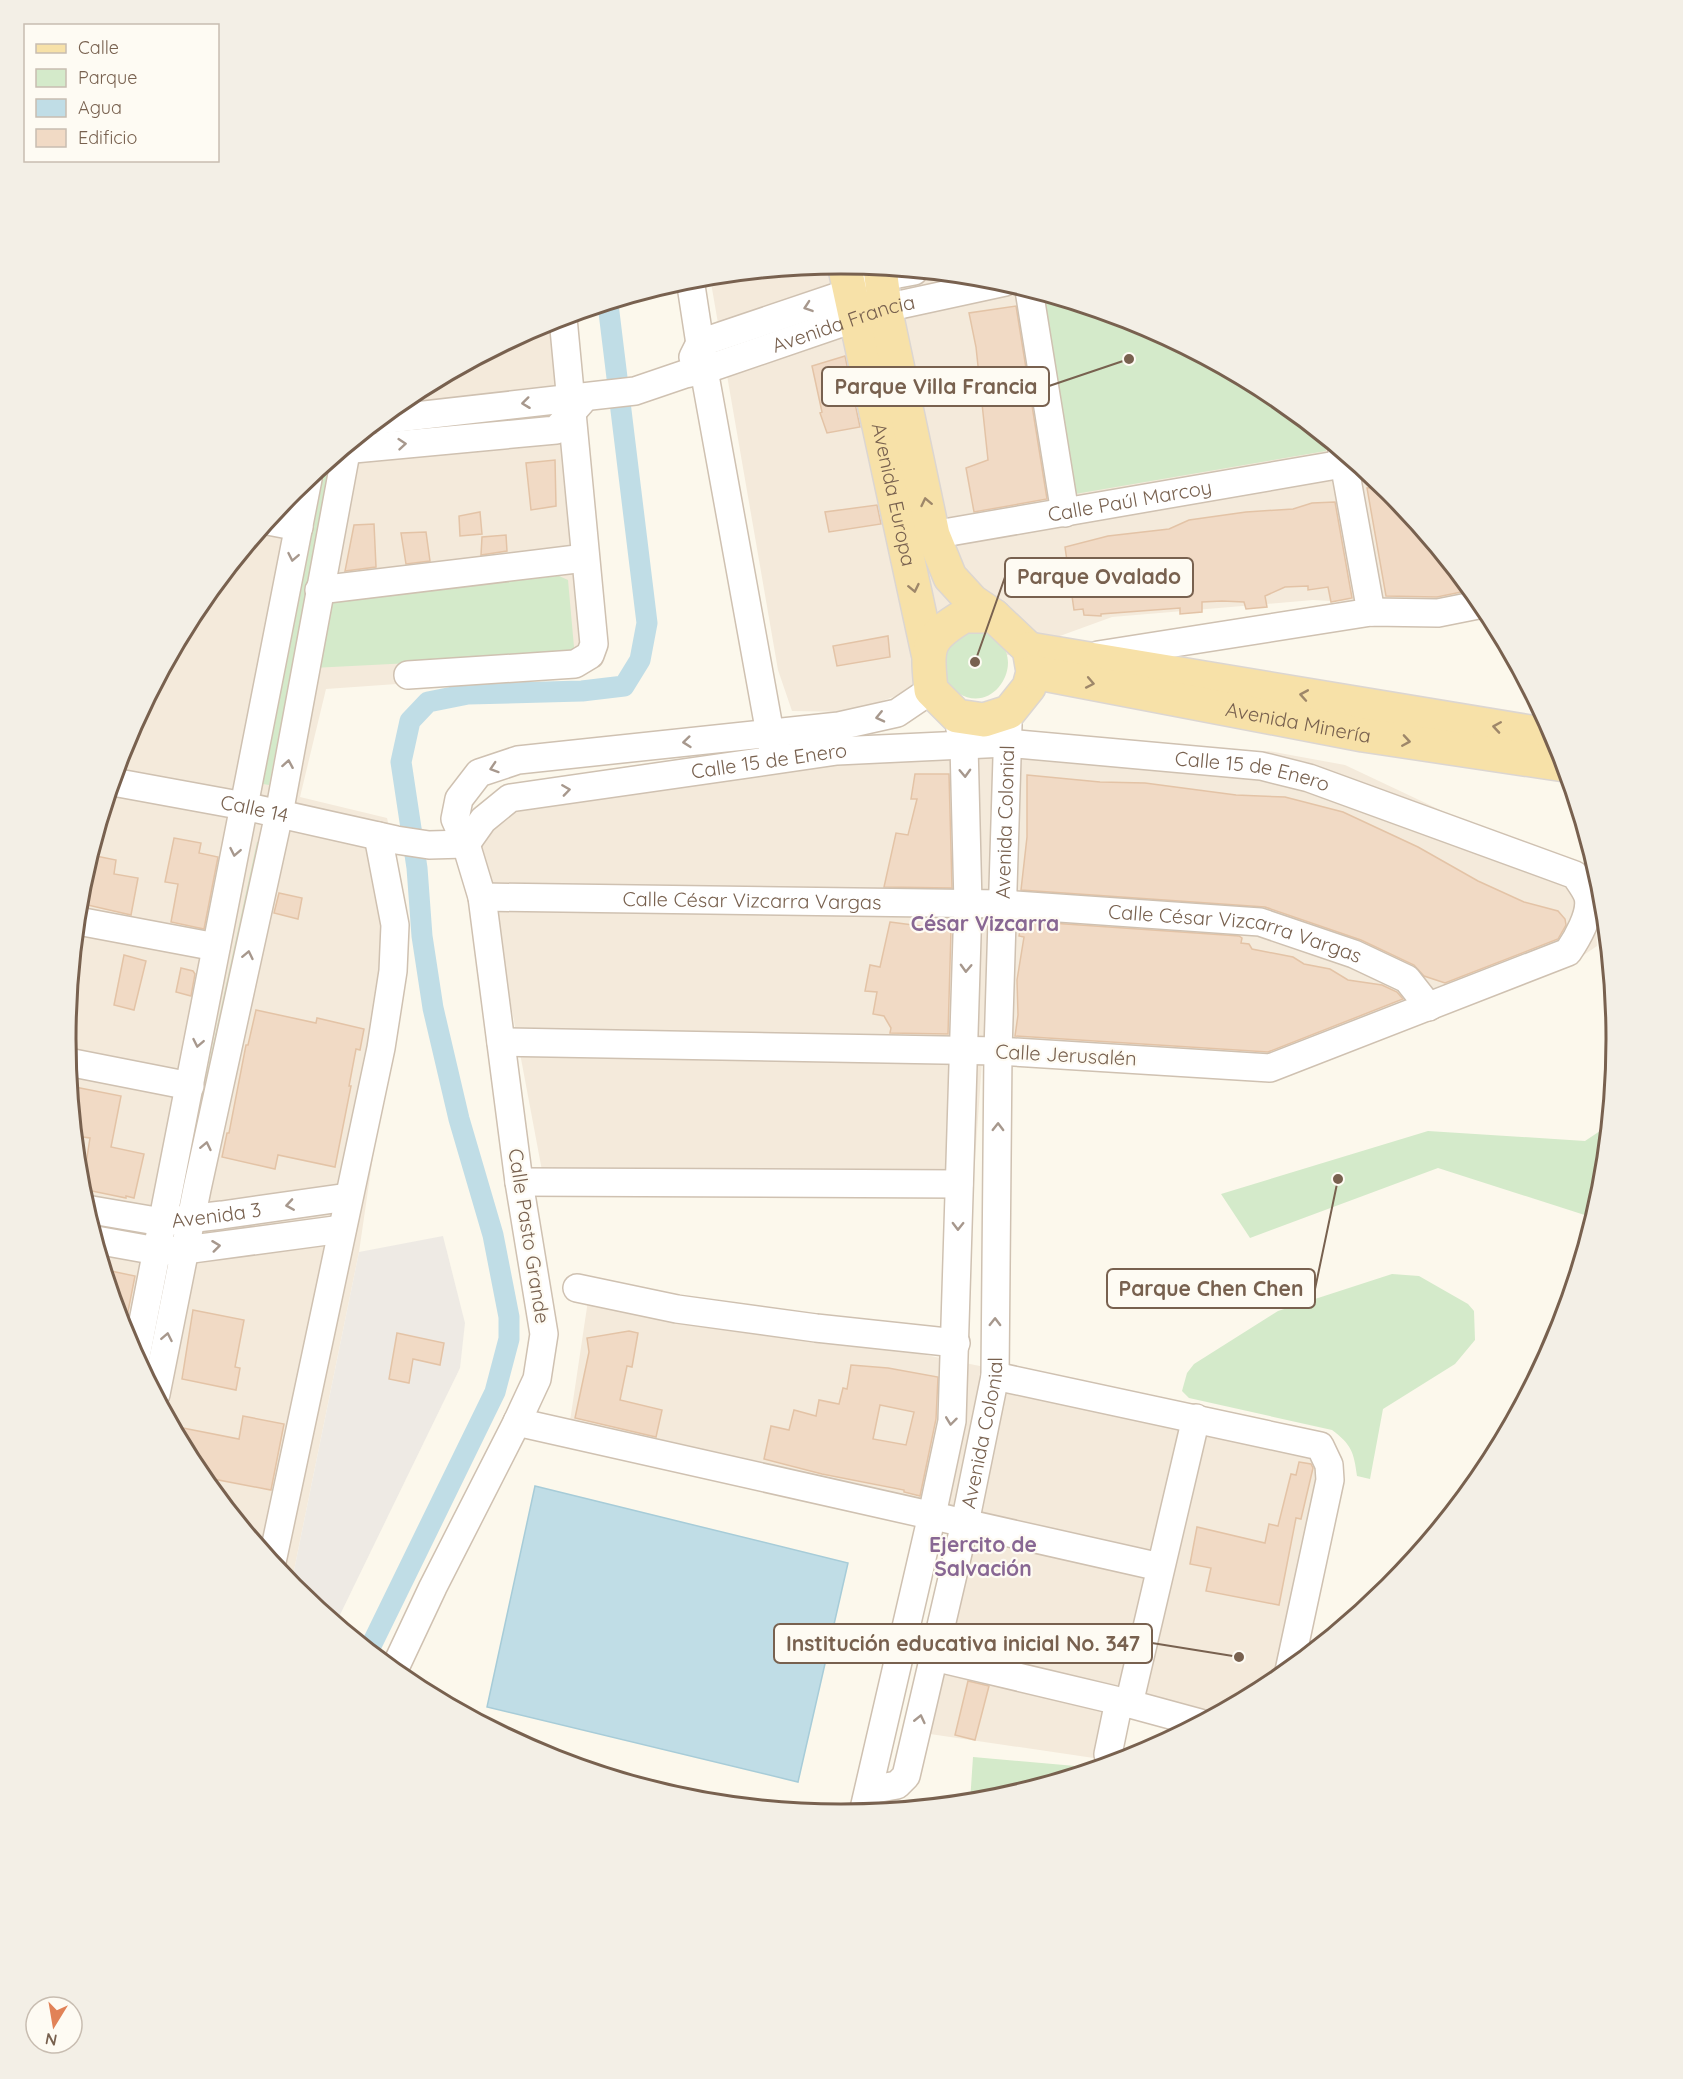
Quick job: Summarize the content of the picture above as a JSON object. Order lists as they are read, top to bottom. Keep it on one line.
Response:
{"streets":{"main road":["Avenida Europa","Avenida Minería"],"street":["Avenida Francia","Calle Paúl Marcoy","Calle 15 de Enero","Calle 14","Avenida Colonial","Calle César Vizcarra Vargas","Calle Jerusalén","Avenida 3","Calle Pasto Grande"]},"crossings":[["Avenida Francia","Avenida Europa"],["Avenida Europa","Calle Paúl Marcoy"],["Avenida Europa","Avenida Minería"],["Avenida Europa","Calle 15 de Enero"],["Avenida Europa","Avenida Colonial"],["Avenida Minería","Calle 15 de Enero"],["Avenida Minería","Avenida Colonial"],["Calle 15 de Enero","Calle 14"],["Calle 15 de Enero","Avenida Colonial"],["Calle 15 de Enero","Calle Jerusalén"],["Calle 15 de Enero","Calle Pasto Grande"],["Calle 14","Calle Pasto Grande"],["Avenida Colonial","Calle César Vizcarra Vargas"],["Avenida Colonial","Calle Jerusalén"],["Calle César Vizcarra Vargas","Calle Jerusalén"],["Calle César Vizcarra Vargas","Calle Pasto Grande"],["Calle Jerusalén","Calle Pasto Grande"]],"districts":["César Vizcarra","Ejercito de Salvación"],"places":["Parque Villa Francia","Parque Ovalado","Parque Chen Chen","Institución educativa inicial No. 347"],"legend":["Calle","Parque","Agua","Edificio"],"north":"bottom"}
